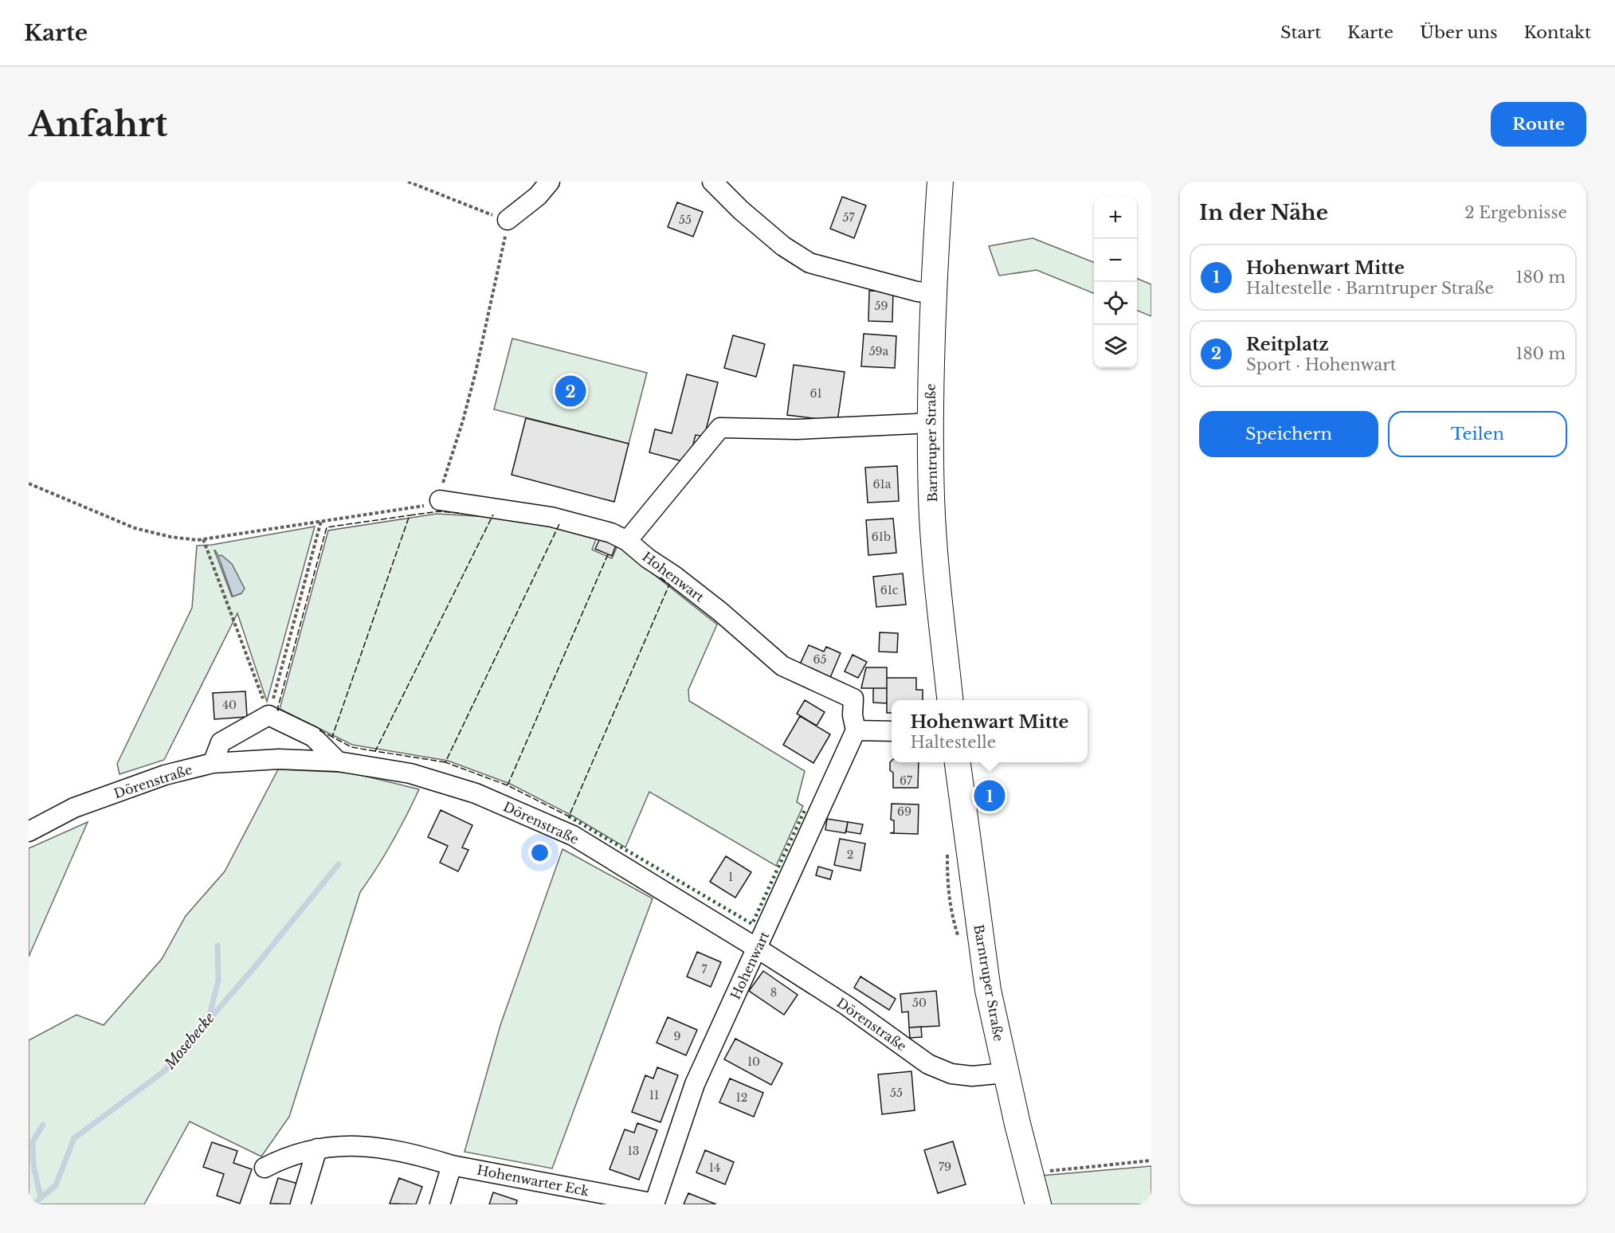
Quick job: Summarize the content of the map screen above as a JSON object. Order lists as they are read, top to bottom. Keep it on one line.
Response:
{"streets":{"main road":["Barntruper Straße"],"street":["Hohenwart","Dörenstraße","Hohenwarter Eck"]},"crossings":[["Barntruper Straße","Dörenstraße"],["Hohenwart","Dörenstraße"],["Hohenwart","Hohenwarter Eck"]],"water":["Mosebecke"],"house_numbers":["57","55","59","59a","61","61a","61b","61c","65","40","67","69","2","1","7","8","50","9","10","55","11","12","13","79","14"],"page":{"header":"Karte","nav":["Start","Karte","Über uns","Kontakt"],"buttons":["Route",["Speichern","Teilen"]],"title":"Anfahrt","heading":["In der Nähe","2 Ergebnisse"],"map_buttons":["+","−"],"list":[{"mark":"1","name":"Hohenwart Mitte","note":"Haltestelle · Barntruper Straße","value":"180 m"},{"mark":"2","name":"Reitplatz","note":"Sport · Hohenwart","value":"180 m"}],"pins":["2","1"],"popup":["Hohenwart Mitte","Haltestelle"]}}
